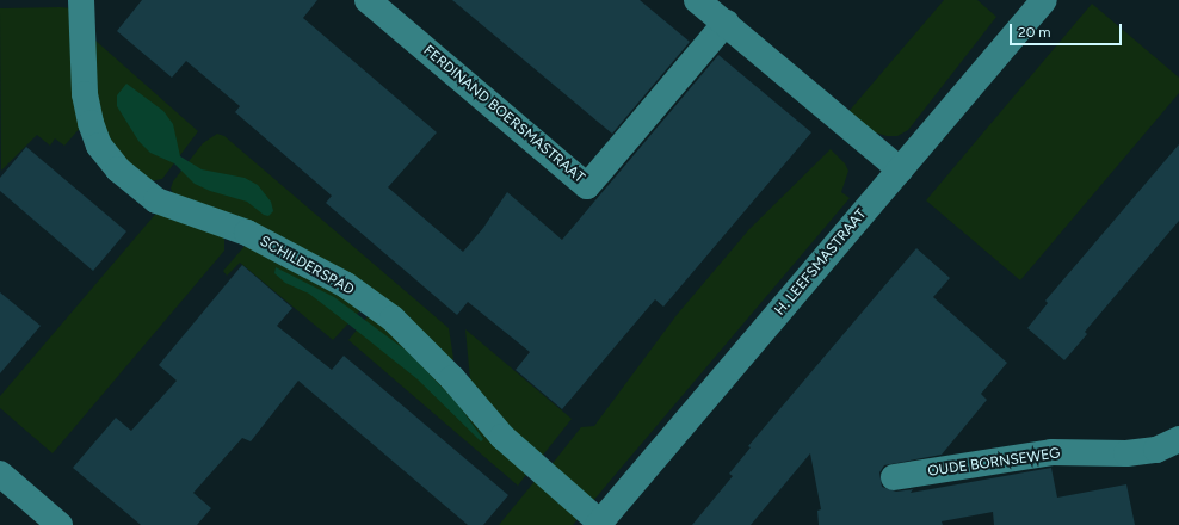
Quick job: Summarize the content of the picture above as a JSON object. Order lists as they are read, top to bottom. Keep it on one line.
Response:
{"streets":{"street":["FERDINAND BOERSMASTRAAT","H. LEEFSMASTRAAT","SCHILDERSPAD","OUDE BORNSEWEG"]},"crossings":[["H. LEEFSMASTRAAT","SCHILDERSPAD"]],"scale_bar":"20 m"}
